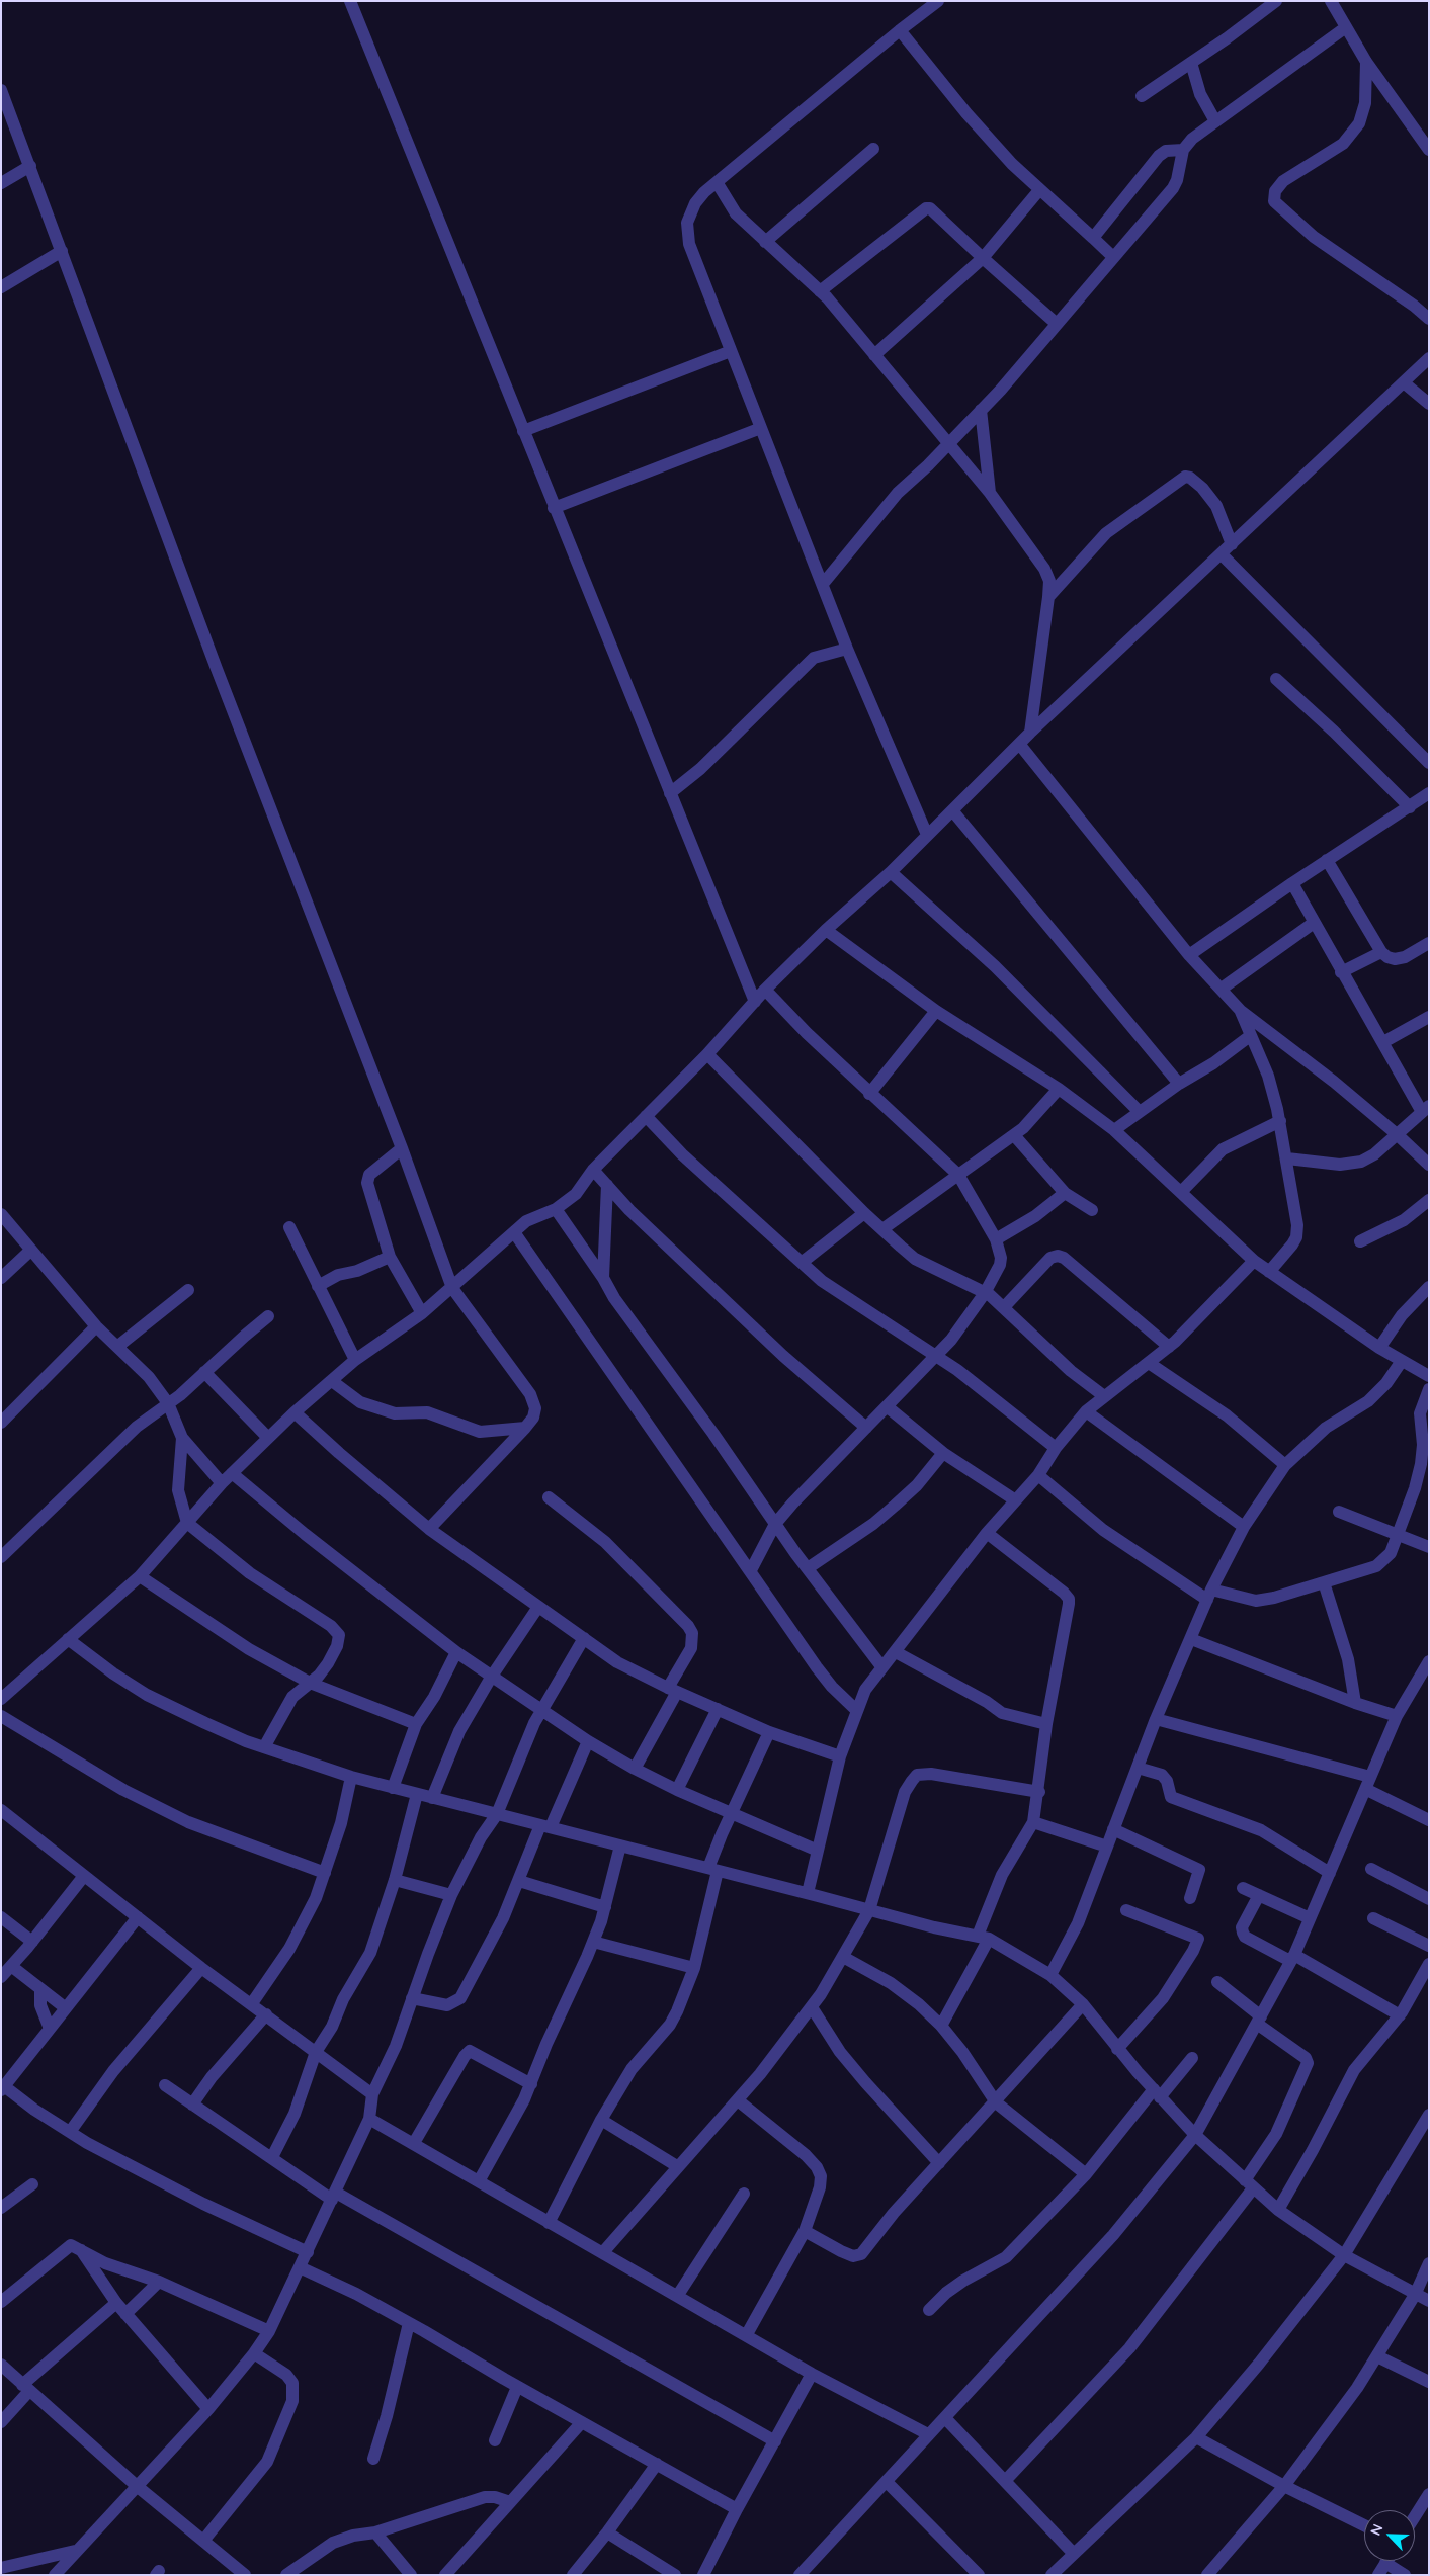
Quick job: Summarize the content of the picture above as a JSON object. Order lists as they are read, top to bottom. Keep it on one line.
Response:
{"north":"top left"}
